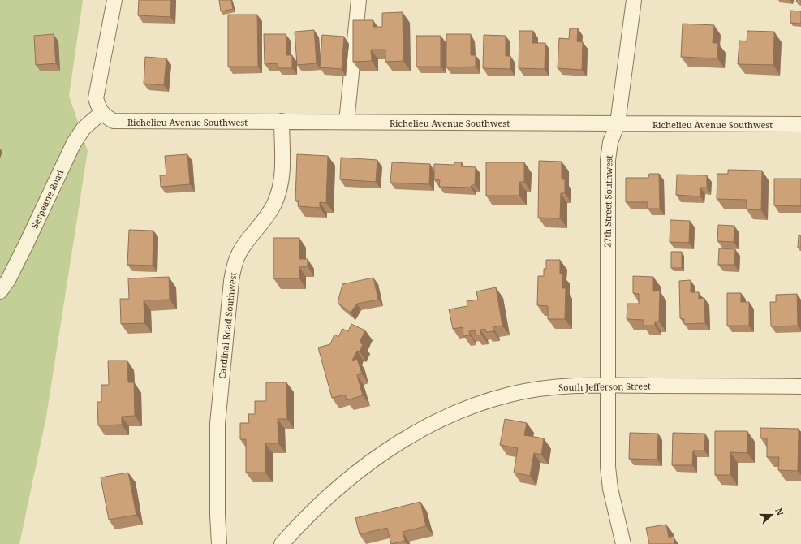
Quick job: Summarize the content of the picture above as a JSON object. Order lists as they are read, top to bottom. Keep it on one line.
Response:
{"streets":{"street":["Richelieu Avenue Southwest","Serpeane Road","27th Street Southwest","Cardinal Road Southwest","South Jefferson Street"]},"crossings":[["Richelieu Avenue Southwest","Serpeane Road"],["Richelieu Avenue Southwest","27th Street Southwest"],["Richelieu Avenue Southwest","Cardinal Road Southwest"],["27th Street Southwest","South Jefferson Street"]],"north":"right"}
